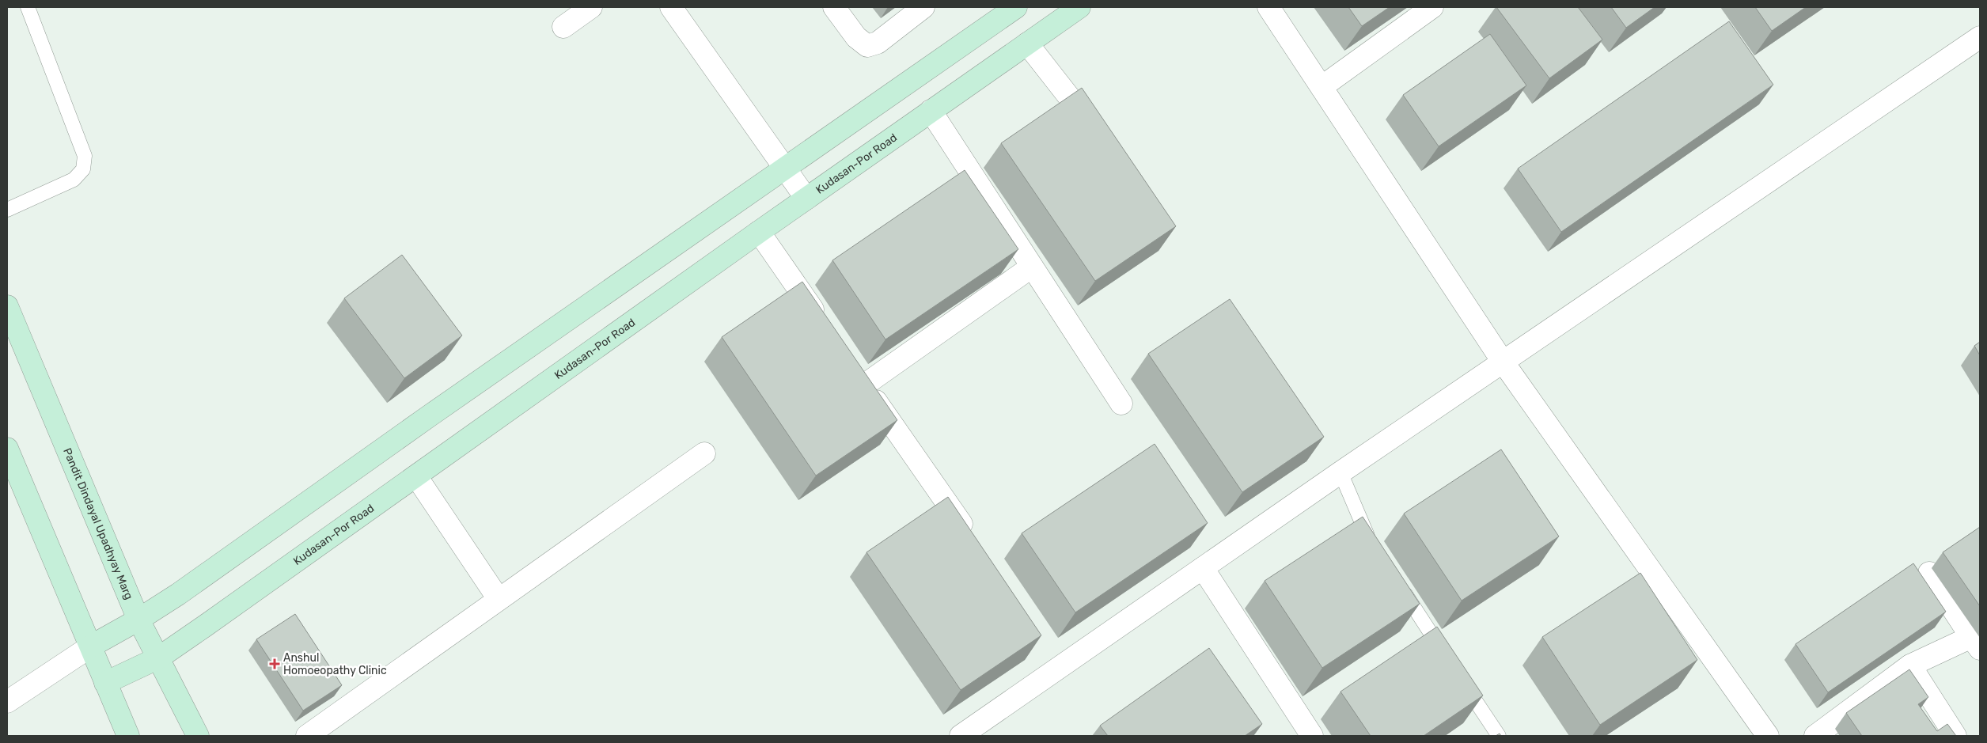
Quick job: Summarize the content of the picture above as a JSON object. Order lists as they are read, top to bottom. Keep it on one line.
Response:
{"streets":{"street":["Kudasan-Por Road","Pandit Dindayal Upadhyay Marg"]},"crossings":[["Kudasan-Por Road","Pandit Dindayal Upadhyay Marg"]],"places":{"health":["Anshul Homoeopathy Clinic"]}}
